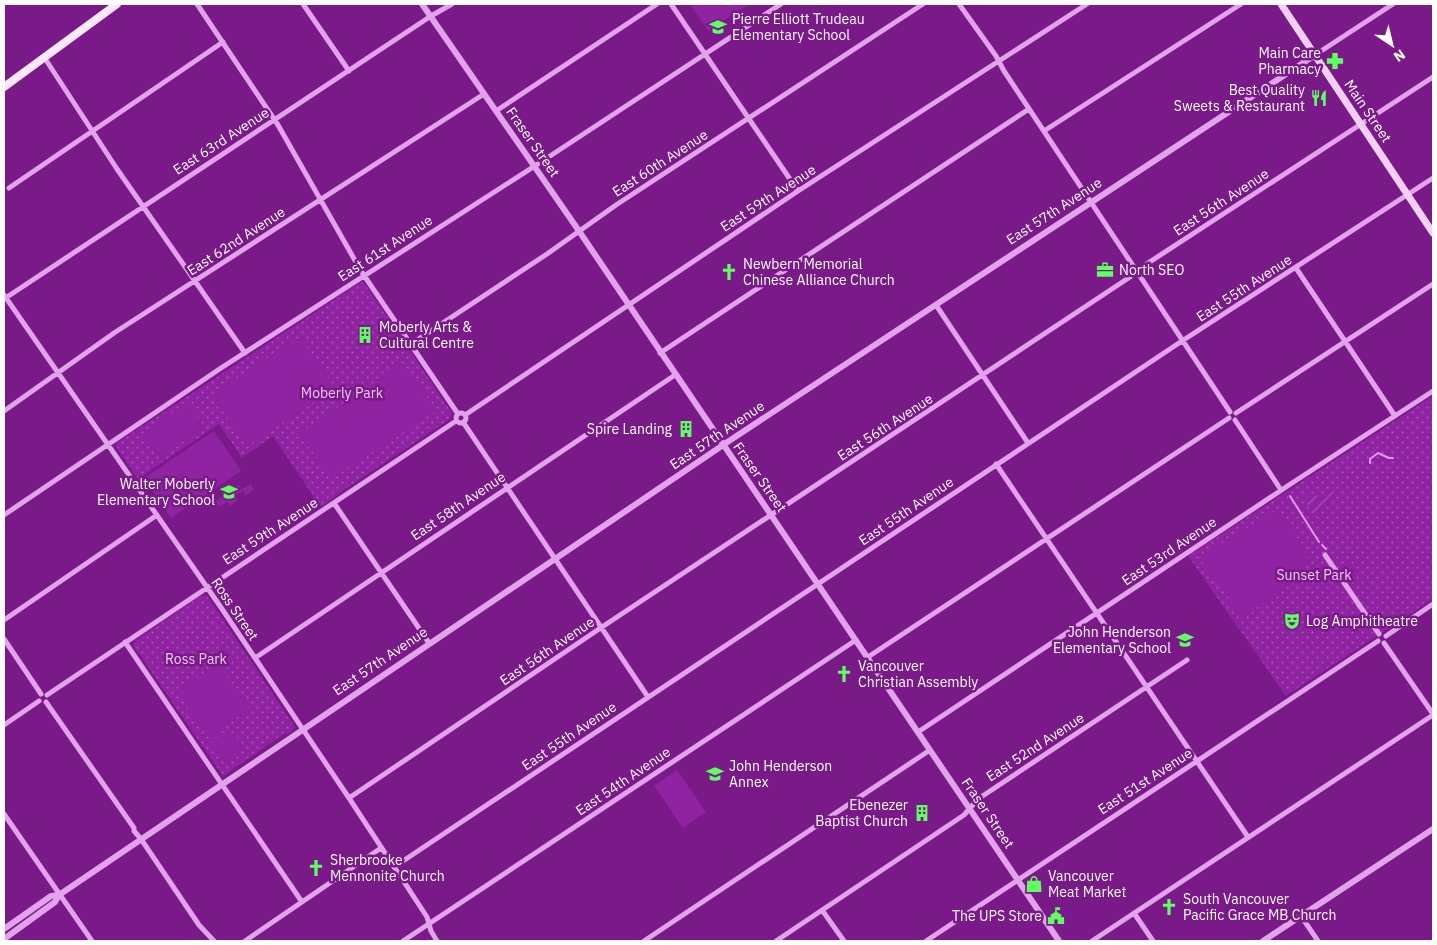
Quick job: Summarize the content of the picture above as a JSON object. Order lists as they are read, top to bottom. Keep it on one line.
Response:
{"streets":{"main road":["Main Street"],"street":["East 63rd Avenue","Fraser Street","East 60th Avenue","East 59th Avenue","East 56th Avenue","East 57th Avenue","East 62nd Avenue","East 61st Avenue","East 55th Avenue","East 58th Avenue","East 53rd Avenue","Ross Street","East 52nd Avenue","East 54th Avenue","East 51st Avenue"]},"crossings":[["Main Street","East 56th Avenue"],["Main Street","East 57th Avenue"],["Main Street","East 55th Avenue"],["East 63rd Avenue","Fraser Street"],["East 63rd Avenue","Ross Street"],["Fraser Street","East 60th Avenue"],["Fraser Street","East 59th Avenue"],["Fraser Street","East 56th Avenue"],["Fraser Street","East 57th Avenue"],["Fraser Street","East 62nd Avenue"],["Fraser Street","East 61st Avenue"],["Fraser Street","East 55th Avenue"],["Fraser Street","East 58th Avenue"],["Fraser Street","East 53rd Avenue"],["Fraser Street","East 52nd Avenue"],["Fraser Street","East 54th Avenue"],["Fraser Street","East 51st Avenue"],["East 59th Avenue","Ross Street"],["East 56th Avenue","Ross Street"],["East 57th Avenue","Ross Street"],["East 62nd Avenue","Ross Street"],["East 61st Avenue","Ross Street"],["East 55th Avenue","Ross Street"],["East 58th Avenue","Ross Street"],["Ross Street","East 54th Avenue"]],"parks":["Moberly Park","Sunset Park","Ross Park"],"places":{"school or university":["Pierre Elliott Trudeau Elementary School","Walter Moberly Elementary School","John Henderson Elementary School","John Henderson Annex"],"pharmacy":["Main Care Pharmacy"],"restaurant":["Best Quality Sweets & Restaurant"],"office":["North SEO"],"church":["Newbern Memorial Chinese Alliance Church","Vancouver Christian Assembly","Sherbrooke Mennonite Church","South Vancouver Pacific Grace MB Church"],"building":["Moberly Arts & Cultural Centre","Spire Landing","Ebenezer Baptist Church"],"theatre":["Log Amphitheatre"],"shop":["Vancouver Meat Market"],"public building":["The UPS Store"]},"north":"bottom right"}
